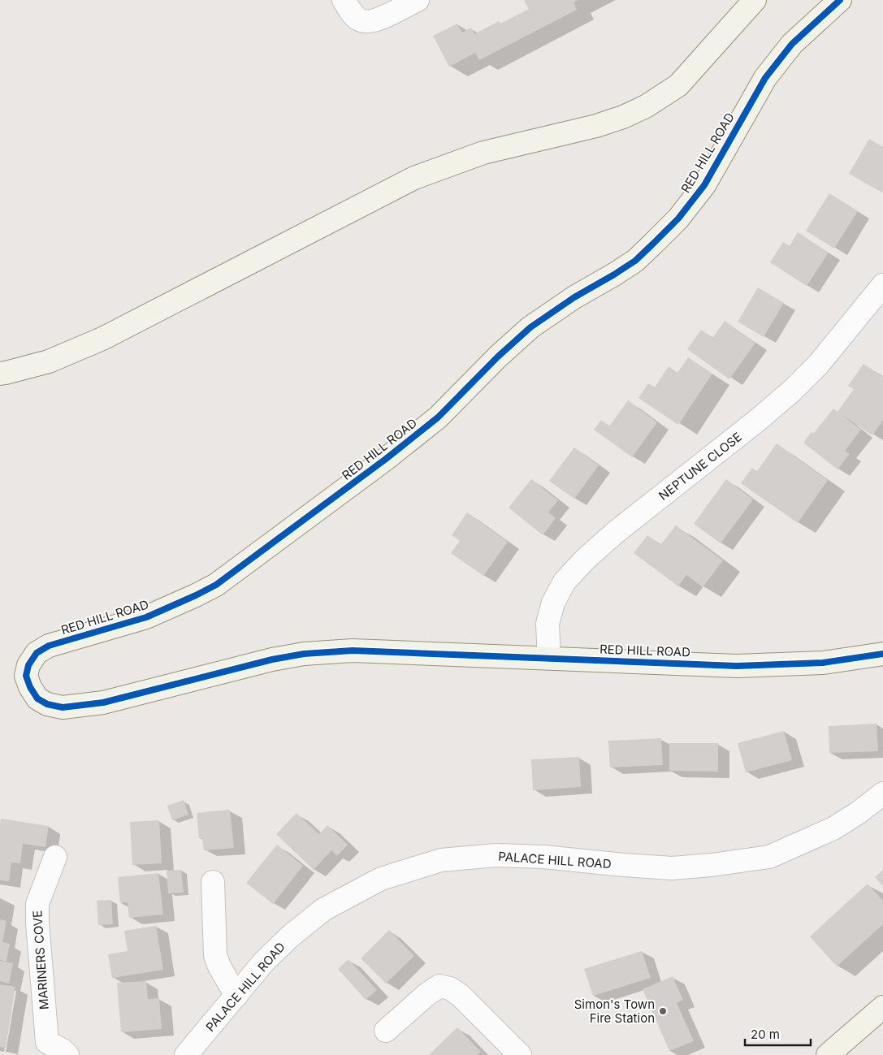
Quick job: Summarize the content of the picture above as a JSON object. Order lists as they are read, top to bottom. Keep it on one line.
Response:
{"streets":{"street":["RED HILL ROAD","NEPTUNE CLOSE","PALACE HILL ROAD","MARINERS COVE"]},"crossings":[["RED HILL ROAD","NEPTUNE CLOSE"]],"places":["Simon's Town Fire Station"],"scale_bar":"20 m"}
